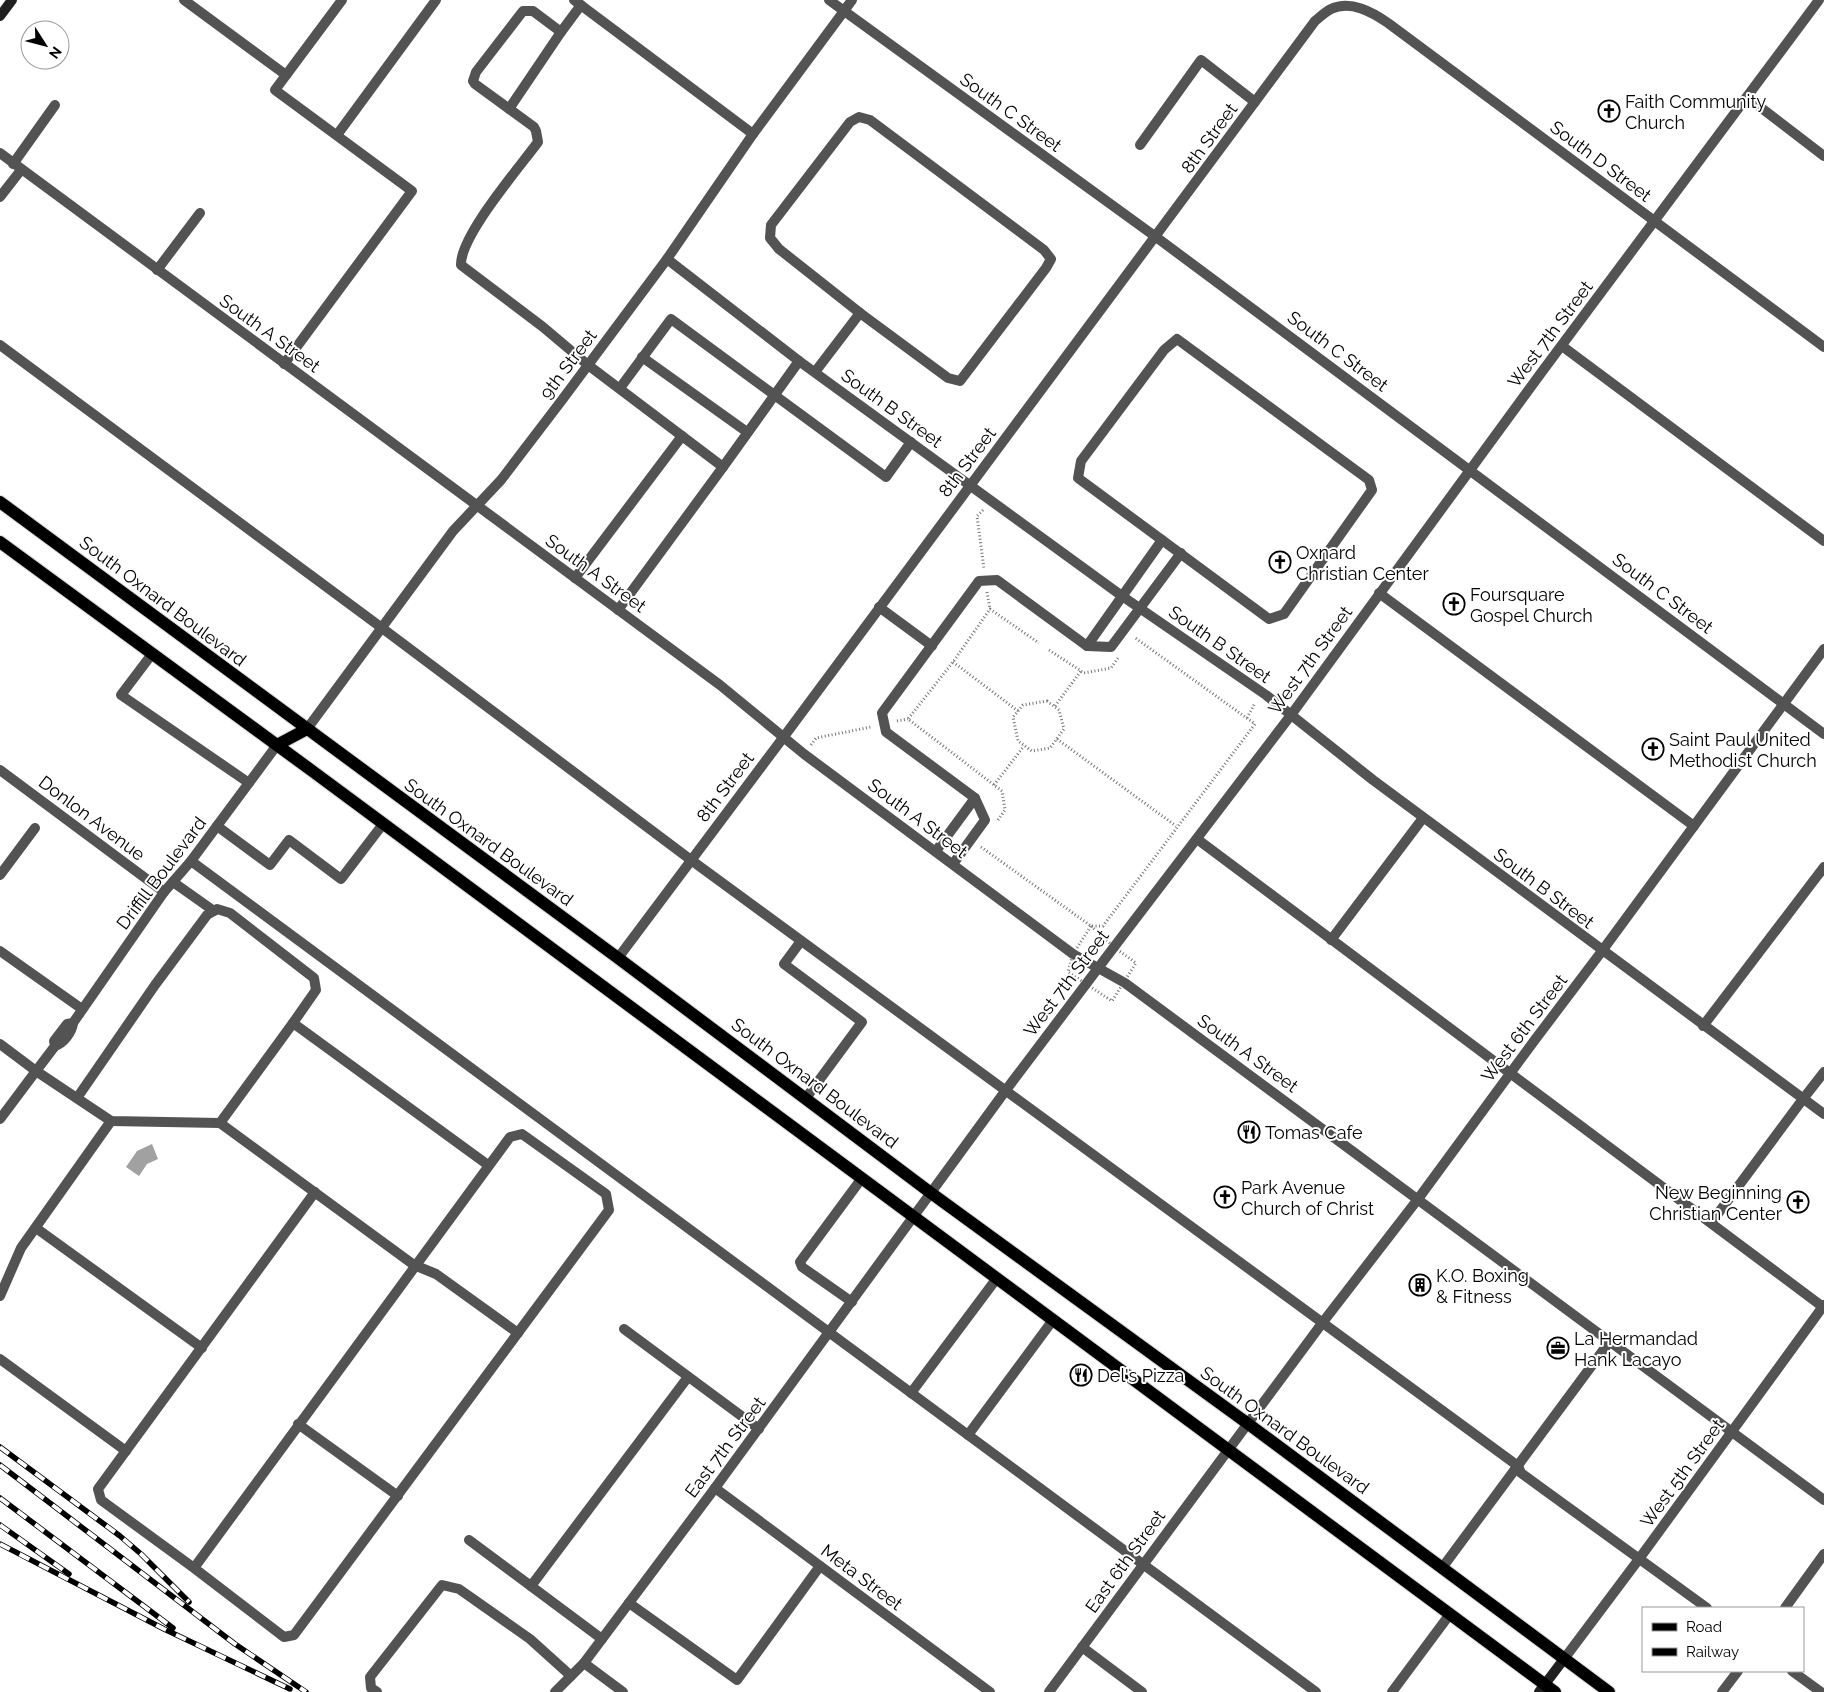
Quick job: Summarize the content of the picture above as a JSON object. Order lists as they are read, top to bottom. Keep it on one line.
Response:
{"streets":{"main road":["South Oxnard Boulevard"],"street":["South C Street","8th Street","South D Street","South A Street","West 7th Street","9th Street","South B Street","Donlon Avenue","Driffill Boulevard","West 6th Street","East 7th Street","West 5th Street","East 6th Street","Meta Street"]},"crossings":[["South C Street","8th Street"],["South C Street","West 7th Street"],["South C Street","9th Street"],["South C Street","West 6th Street"],["8th Street","South D Street"],["8th Street","South A Street"],["8th Street","South B Street"],["8th Street","South Oxnard Boulevard"],["South D Street","West 7th Street"],["South A Street","West 7th Street"],["South A Street","9th Street"],["South A Street","West 6th Street"],["South A Street","West 5th Street"],["West 7th Street","South B Street"],["West 7th Street","South Oxnard Boulevard"],["West 7th Street","East 7th Street"],["9th Street","South B Street"],["9th Street","South Oxnard Boulevard"],["South B Street","West 6th Street"],["South Oxnard Boulevard","West 6th Street"],["South Oxnard Boulevard","West 5th Street"],["South Oxnard Boulevard","East 6th Street"],["Donlon Avenue","Driffill Boulevard"],["West 6th Street","East 6th Street"],["East 7th Street","Meta Street"]],"places":{"church":["Faith Community Church","Oxnard Christian Center","Foursquare Gospel Church","Saint Paul United Methodist Church","Park Avenue Church of Christ","New Beginning Christian Center"],"restaurant":["Tomas Cafe","Del's Pizza"],"building":["K.O. Boxing & Fitness"],"office":["La Hermandad Hank Lacayo"]},"legend":["Road","Railway"],"north":"bottom right"}
